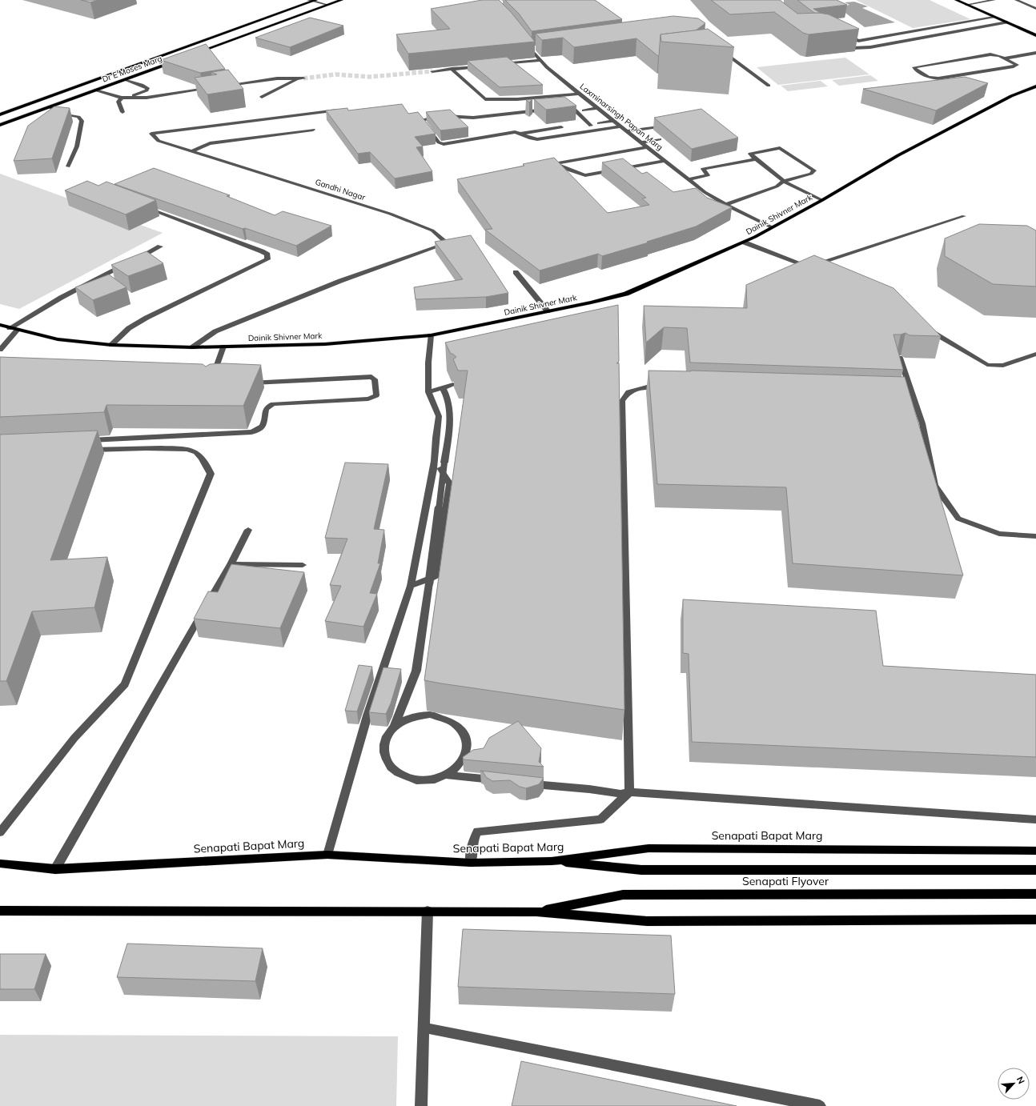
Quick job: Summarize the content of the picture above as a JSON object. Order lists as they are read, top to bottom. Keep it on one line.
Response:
{"streets":{"main road":["Dr E Moses Marg","Dainik Shivner Mark","Senapati Bapat Marg","Senapati Flyover"],"street":["Laxminarsingh Papan Marg","Gandhi Nagar"]},"crossings":[["Laxminarsingh Papan Marg","Dainik Shivner Mark"],["Gandhi Nagar","Dainik Shivner Mark"],["Senapati Bapat Marg","Senapati Flyover"]],"north":"top right"}
